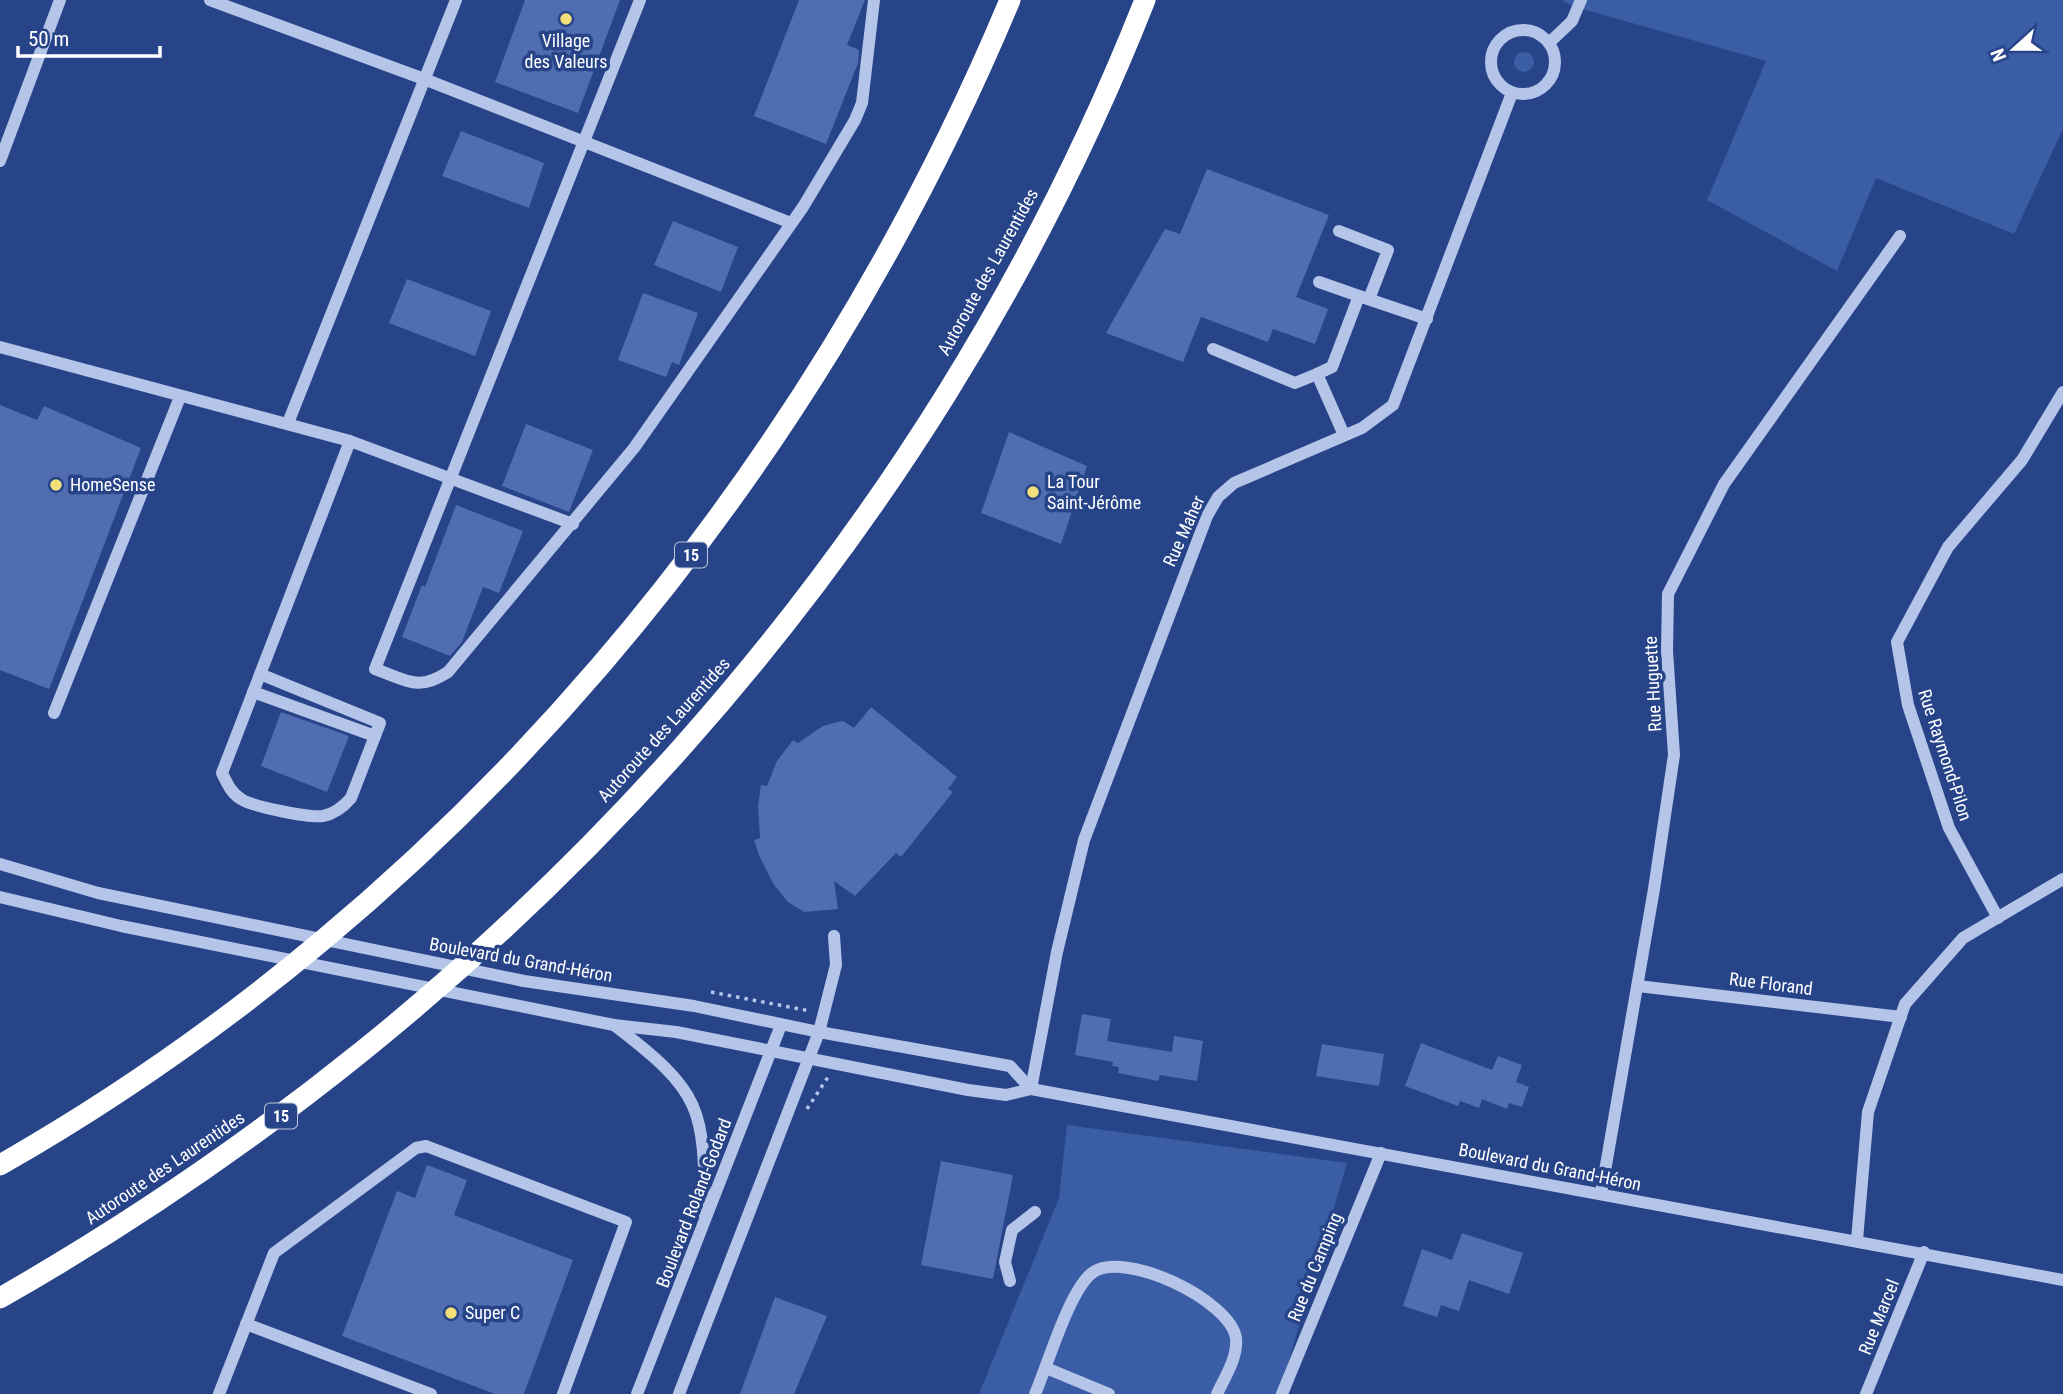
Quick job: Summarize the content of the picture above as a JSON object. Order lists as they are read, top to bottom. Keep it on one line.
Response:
{"streets":{"highway":["Autoroute des Laurentides","15"],"street":["Rue Maher","Rue Huguette","Rue Raymond-Pilon","Boulevard du Grand-Héron","Rue Florand","Boulevard Roland-Godard","Rue du Camping","Rue Marcel"]},"crossings":[["Rue Maher","Boulevard du Grand-Héron"],["Rue Huguette","Boulevard du Grand-Héron"],["Rue Huguette","Rue Florand"],["Boulevard du Grand-Héron","Boulevard Roland-Godard"],["Boulevard du Grand-Héron","Rue du Camping"],["Boulevard du Grand-Héron","Rue Marcel"]],"places":["Village des Valeurs","HomeSense","La Tour Saint-Jérôme","Super C"],"scale_bar":"50 m","north":"left"}
